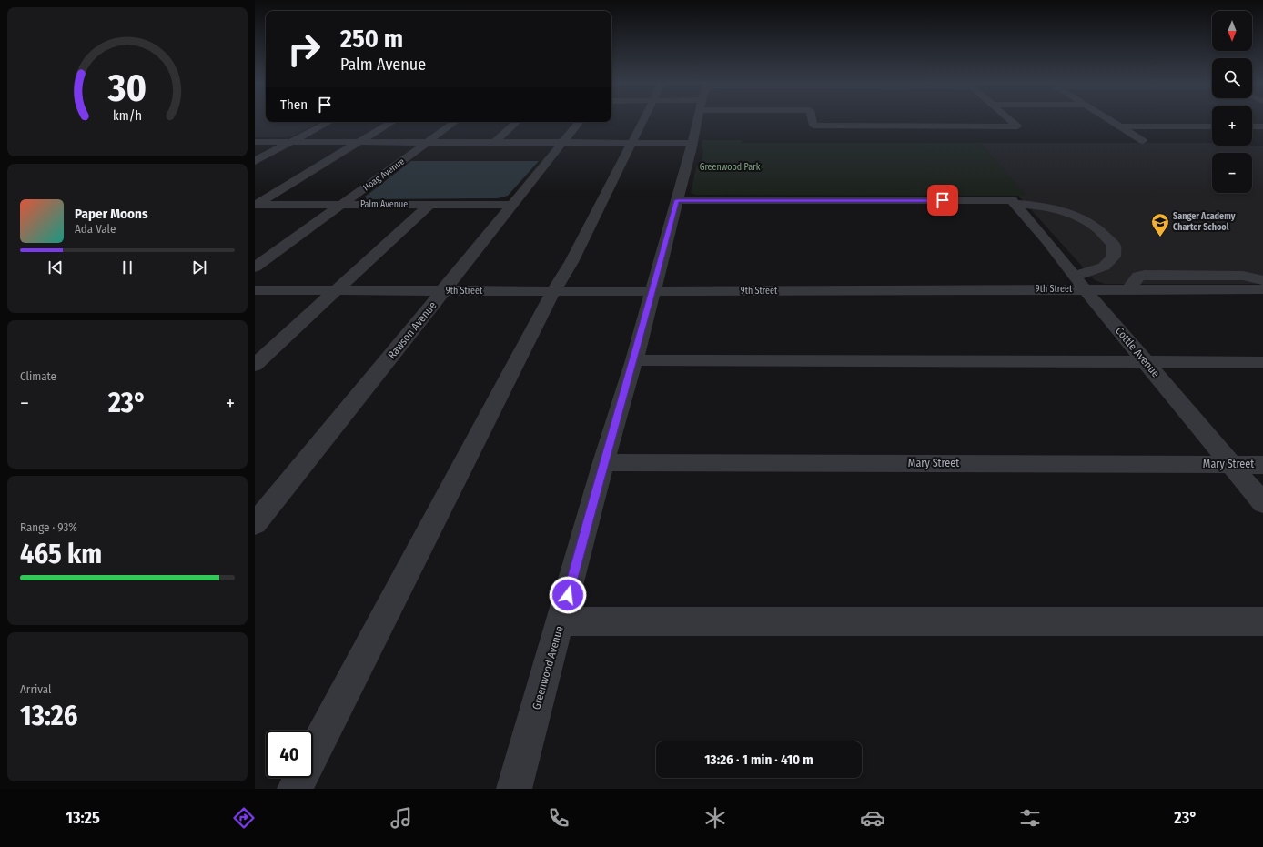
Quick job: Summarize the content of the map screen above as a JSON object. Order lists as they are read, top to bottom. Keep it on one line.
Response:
{"streets":{"street":["Hoag Avenue","Palm Avenue","9th Street","Rawson Avenue","Cottle Avenue","Mary Street","Greenwood Avenue"]},"crossings":[["Hoag Avenue","Palm Avenue"],["Palm Avenue","Rawson Avenue"],["9th Street","Rawson Avenue"],["9th Street","Cottle Avenue"],["9th Street","Greenwood Avenue"],["Cottle Avenue","Mary Street"],["Mary Street","Greenwood Avenue"]],"parks":["Greenwood Park"],"places":{"school or university":["Sanger Academy Charter School"]},"north":"bottom","page":{"map_buttons":["+","−"],"turn":["250 m","Palm Avenue"],"then":"Then","song":["Paper Moons","Ada Vale"],"tile":["Climate",["Range · 93%","465 km"],["Arrival","13:26"]],"heat":["−","23°","+"],"limit":"40","trip":"13:26 · 1 min · 410 m","tabs":["13:25","23°"],"gauge":["30","km/h"]}}
